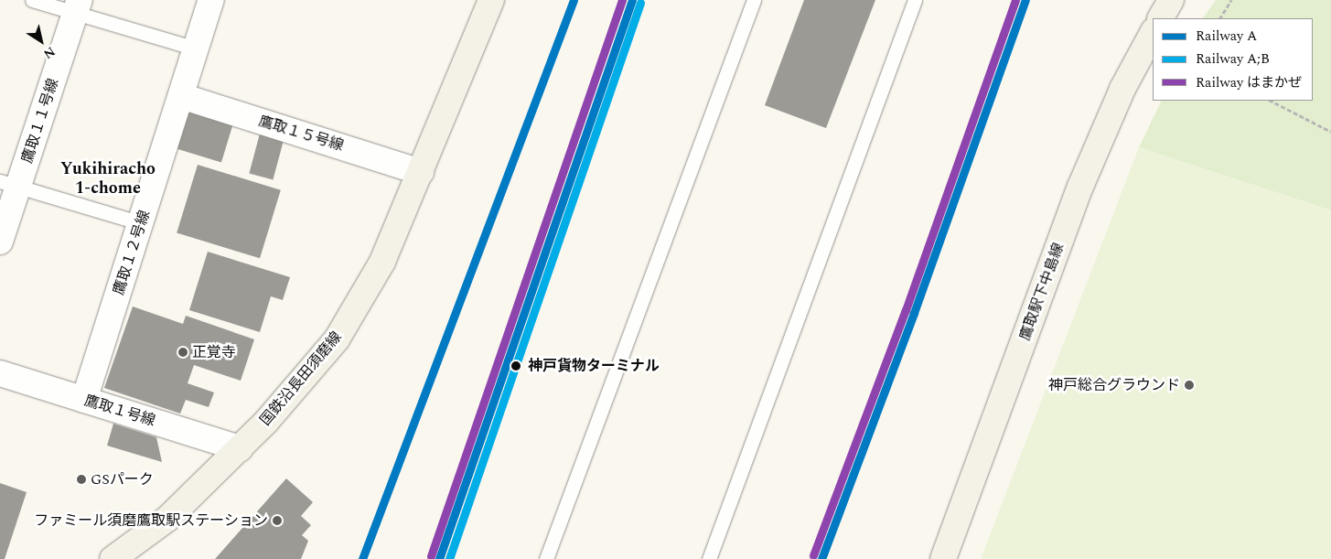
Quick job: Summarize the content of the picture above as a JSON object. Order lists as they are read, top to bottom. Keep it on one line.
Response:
{"streets":{"street":["鷹取１１号線","鷹取１５号線","鷹取１２号線","鷹取駅下中島線","国鉄沿長田須磨線","鷹取１号線"]},"crossings":[["鷹取１５号線","鷹取１２号線"],["鷹取１５号線","国鉄沿長田須磨線"],["鷹取１２号線","鷹取１号線"],["国鉄沿長田須磨線","鷹取１号線"]],"districts":["Yukihiracho 1-chome"],"places":["正覚寺","神戸貨物ターミナル","神戸総合グラウンド","GSパーク","ファミール須磨鷹取駅ステーション"],"lines":["rail line A","rail line はまかぜ","rail line A;B"],"legend":["Railway A","Railway A;B","Railway はまかぜ"],"north":"bottom right"}
